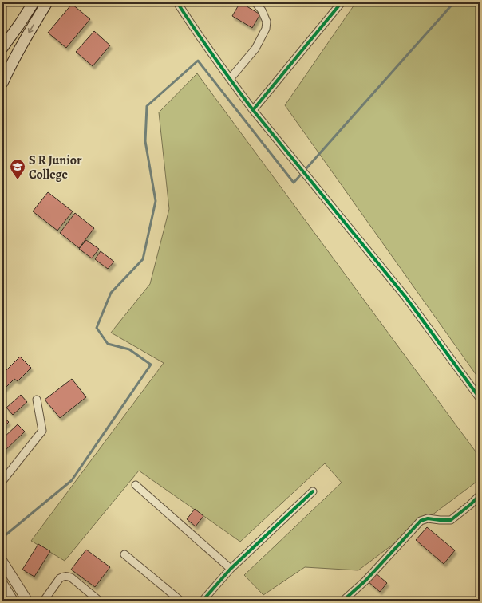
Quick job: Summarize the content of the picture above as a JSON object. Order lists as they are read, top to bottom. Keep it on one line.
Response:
{"places":{"school or university":["S R Junior College"]}}
